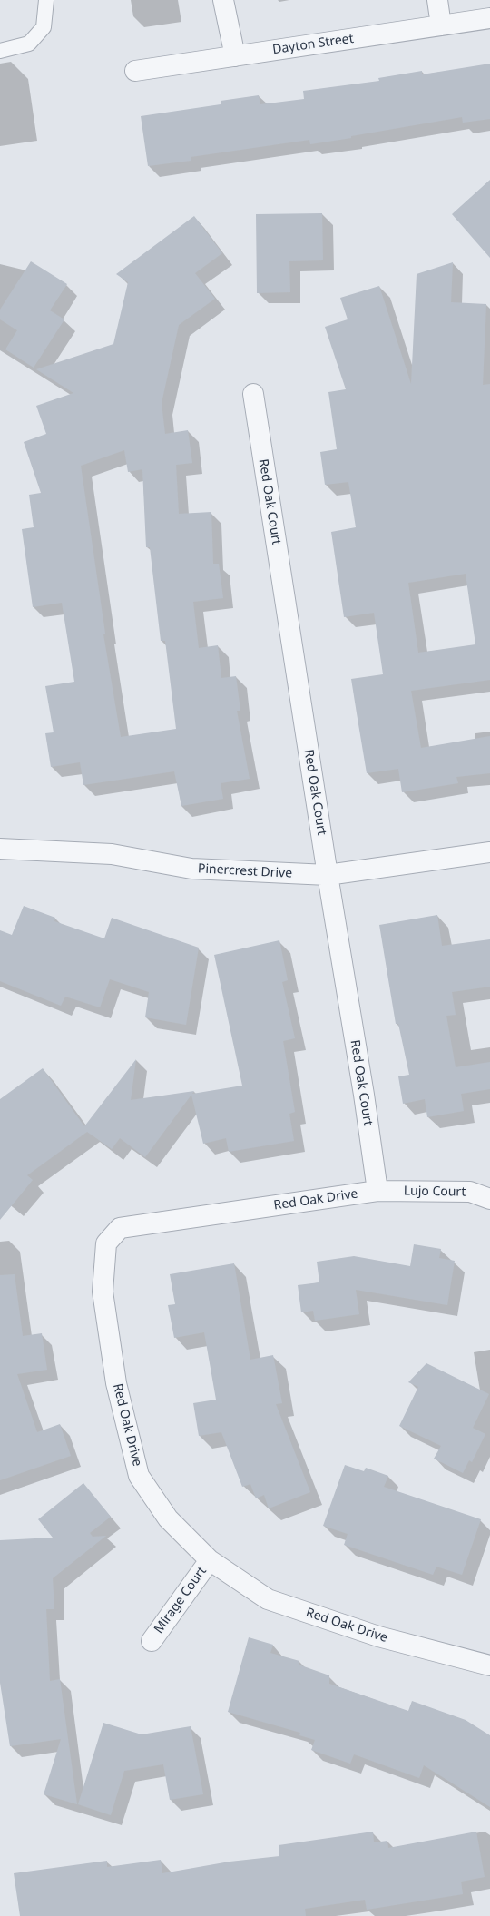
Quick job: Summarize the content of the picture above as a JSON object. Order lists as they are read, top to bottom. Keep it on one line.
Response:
{"streets":{"street":["Dayton Street","Red Oak Court","Pinercrest Drive","Lujo Court","Red Oak Drive","Mirage Court"]},"crossings":[["Red Oak Court","Pinercrest Drive"],["Red Oak Court","Lujo Court"],["Red Oak Court","Red Oak Drive"],["Lujo Court","Red Oak Drive"],["Red Oak Drive","Mirage Court"]]}
